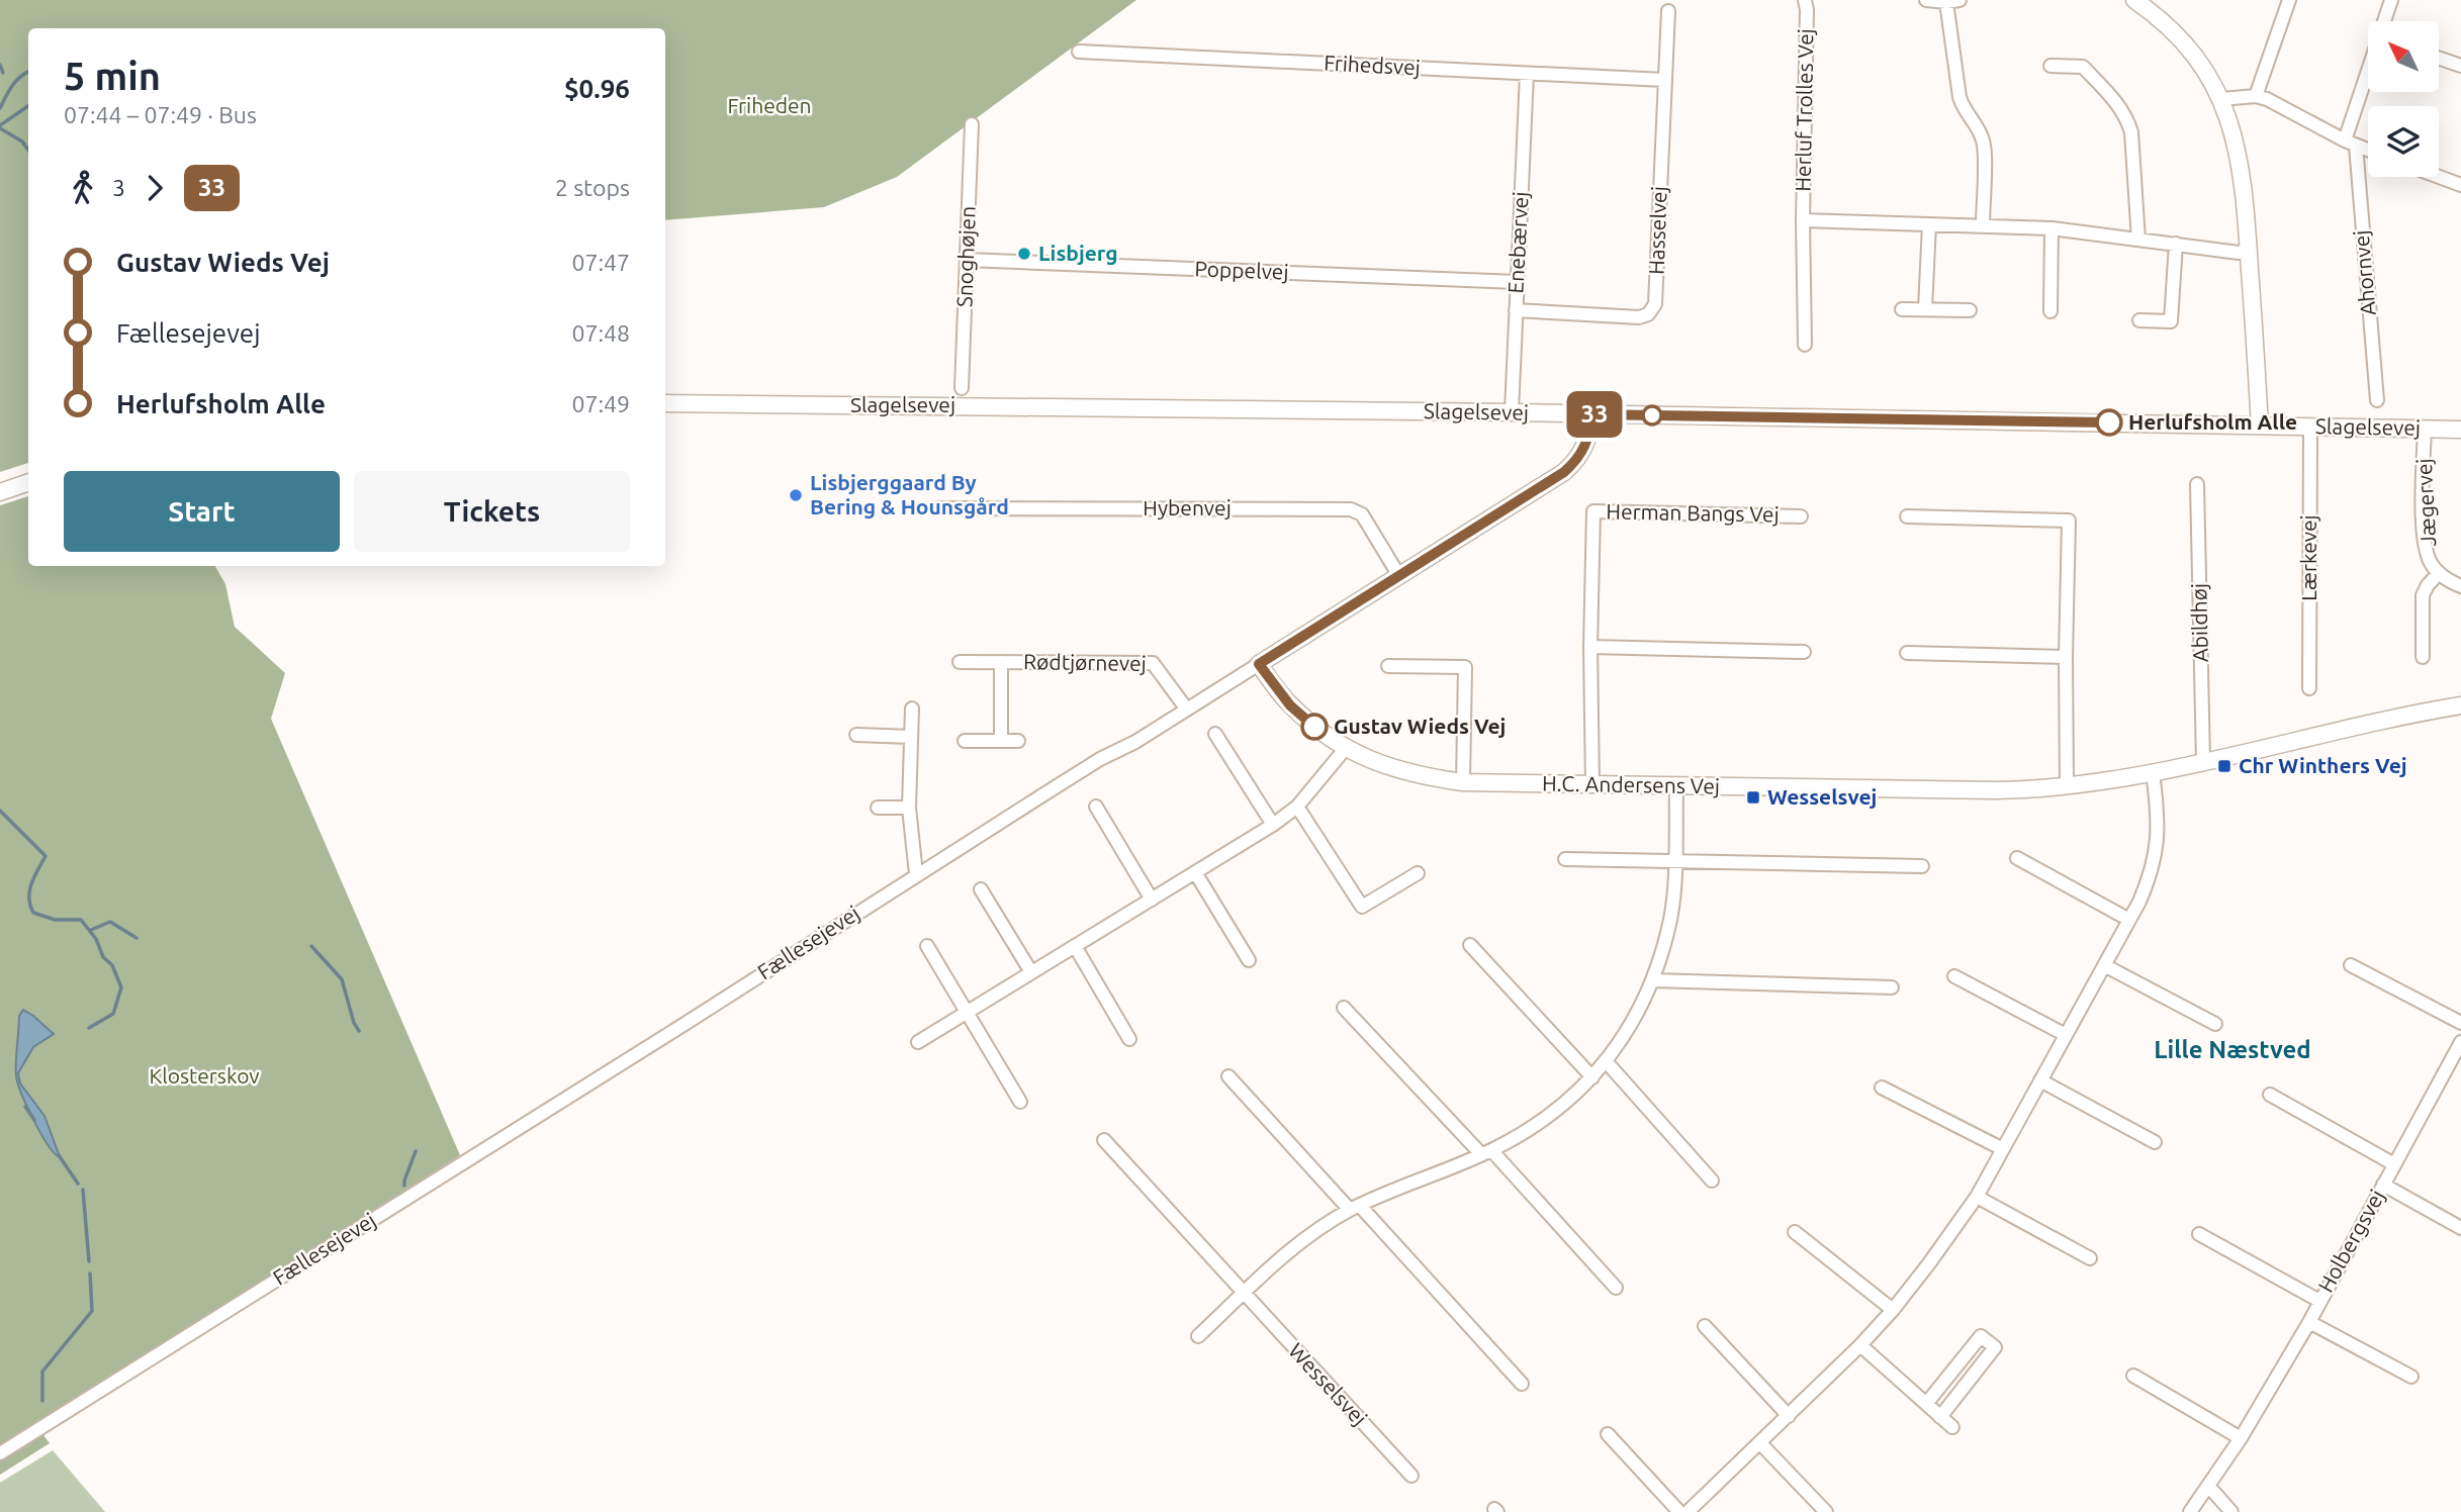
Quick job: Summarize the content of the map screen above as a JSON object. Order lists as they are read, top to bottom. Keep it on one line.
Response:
{"streets":{"street":["Frihedsvej","Herluf Trolles Vej","Hasselvej","Enebærvej","Snoghøjen","Poppelvej","Ahornvej","Slagelsevej","Jægervej","Hybenvej","Herman Bangs Vej","Lærkevej","Abildhøj","Rødtjørnevej","H.C. Andersens Vej","Fællesejevej","Holbergsvej","Wesselsvej"]},"crossings":[["Frihedsvej","Hasselvej"],["Frihedsvej","Enebærvej"],["Hasselvej","Enebærvej"],["Enebærvej","Poppelvej"],["Enebærvej","Slagelsevej"],["Snoghøjen","Poppelvej"],["Slagelsevej","Jægervej"],["Slagelsevej","Lærkevej"],["Slagelsevej","Fællesejevej"],["Hybenvej","Fællesejevej"],["Herman Bangs Vej","H.C. Andersens Vej"],["Abildhøj","H.C. Andersens Vej"],["Rødtjørnevej","Fællesejevej"],["H.C. Andersens Vej","Fællesejevej"]],"districts":["Lille Næstved"],"parks":["Friheden","Klosterskov"],"places":{"other":["Lisbjerg","Herlufsholm Alle","Lisbjerggaard By Bering & Hounsgård","Gustav Wieds Vej"],"transit":["Chr Winthers Vej","Wesselsvej"]},"lines":["bus line 33"],"north":"top left","page":{"on_map":"33","heading":["5 min","07:44 – 07:49 · Bus","$0.96"],"legs":["3","33","2 stops"],"list":[{"name":"Gustav Wieds Vej","value":"07:47"},{"name":"Fællesejevej","value":"07:48"},{"name":"Herlufsholm Alle","value":"07:49"}],"buttons":["Start","Tickets"]}}
